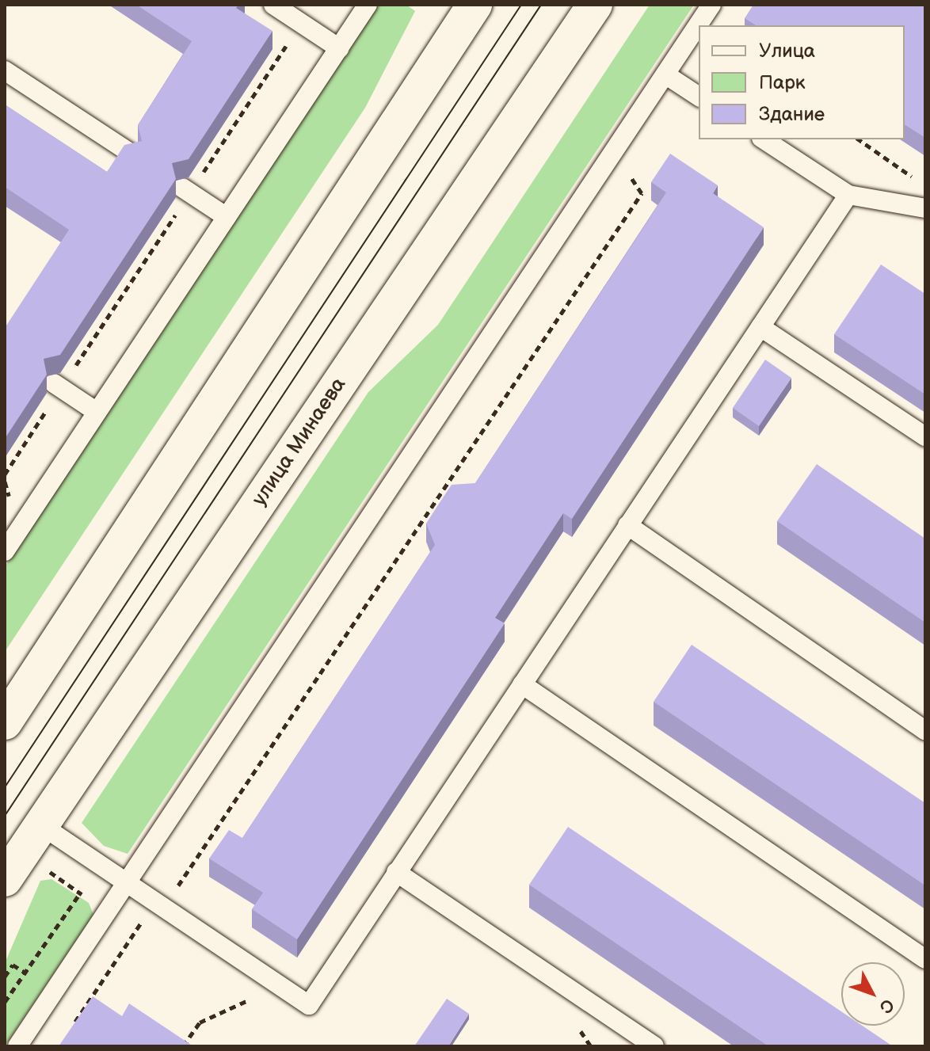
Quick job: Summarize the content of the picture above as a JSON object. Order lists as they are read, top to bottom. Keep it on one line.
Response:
{"streets":{"main road":["улица Минаева"]},"legend":["Улица","Парк","Здание"],"north":"bottom right"}
